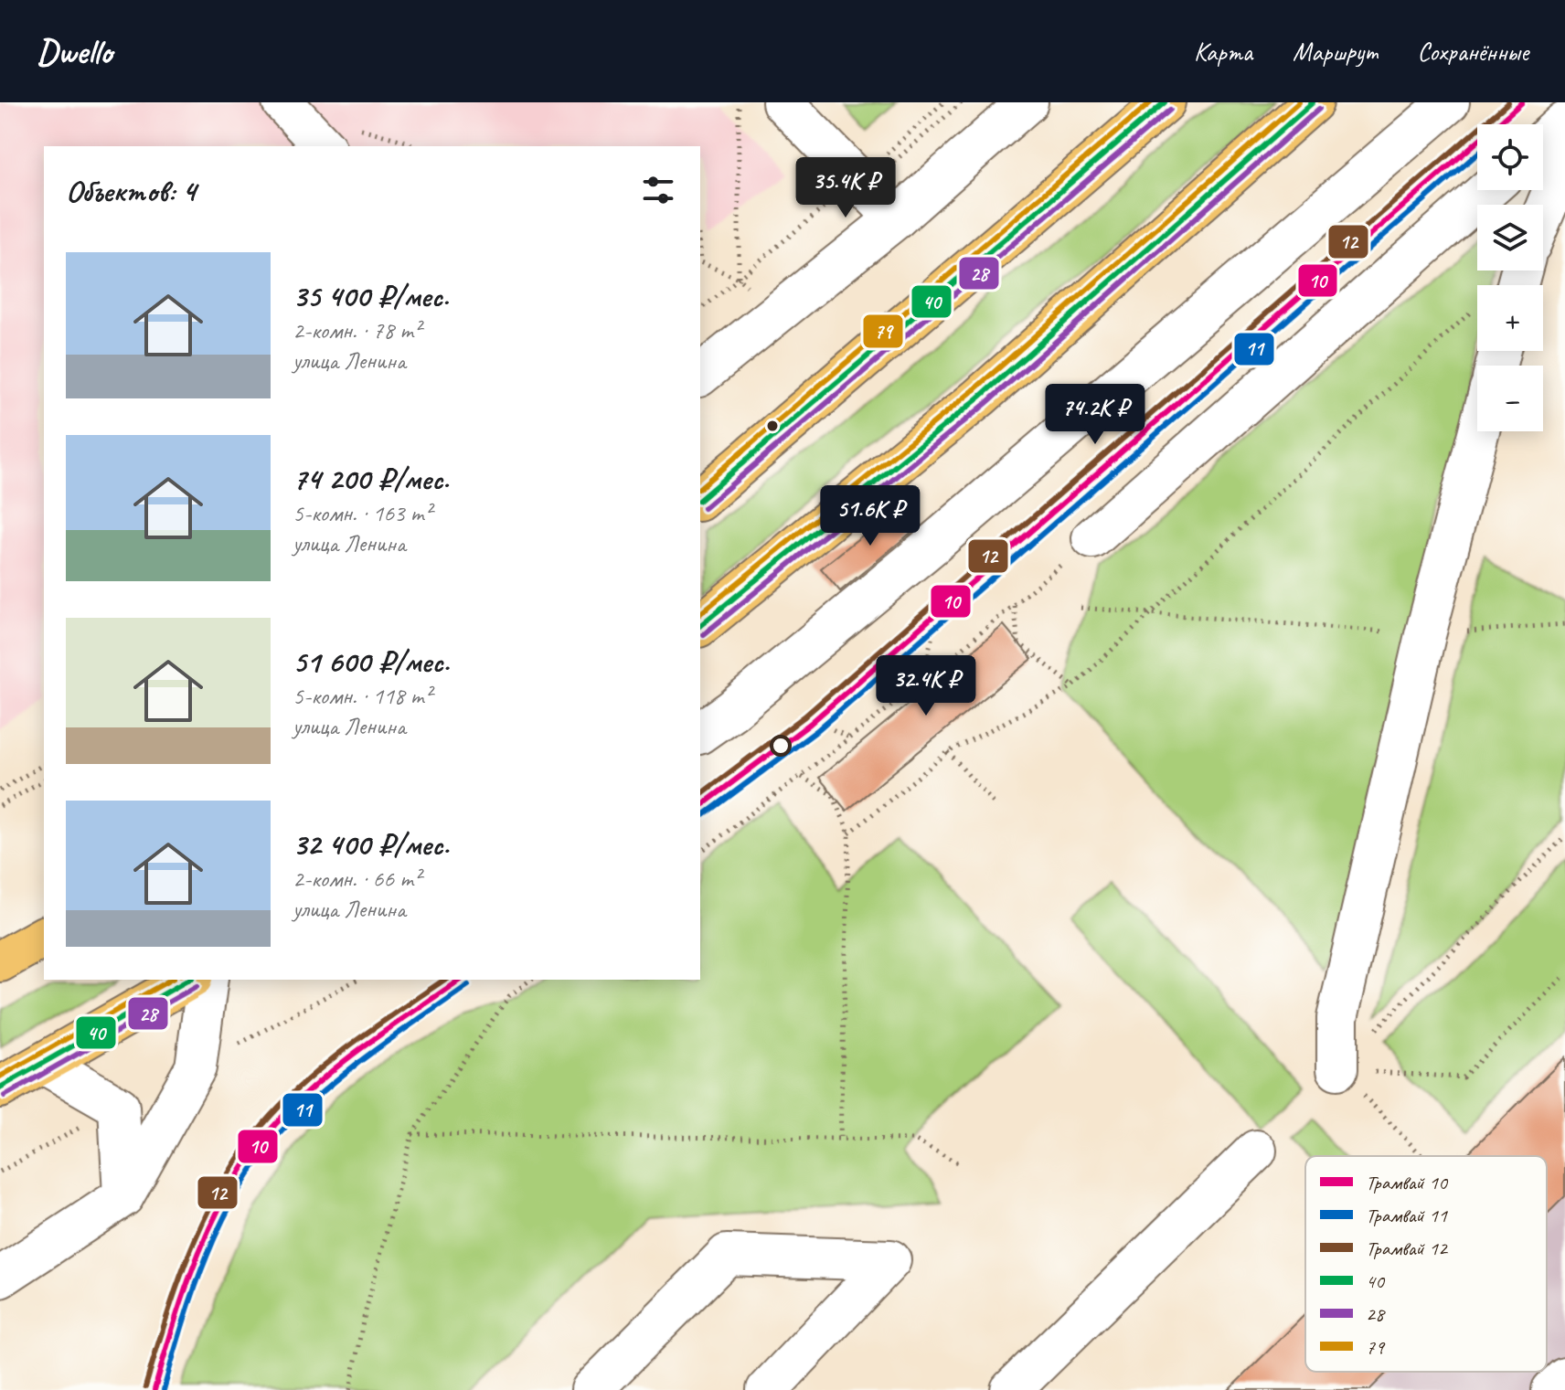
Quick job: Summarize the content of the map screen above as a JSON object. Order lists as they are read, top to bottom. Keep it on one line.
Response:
{"lines":["tram line 10","tram line 12","transit line 40","transit line 79","transit line 28","tram line 11"],"legend":["Трамвай 10","Трамвай 11","Трамвай 12","40","28","79"],"page":{"header":"Dwello","nav":["Карта","Маршрут","Сохранённые"],"map_buttons":["+","−"],"heading":"Объектов: 4","price":["35.4K ₽","74.2K ₽","51.6K ₽","32.4K ₽"],"list":[{"name":"35 400 ₽/мес.","note":"2-комн. · 78 m² · улица Ленина"},{"name":"74 200 ₽/мес.","note":"5-комн. · 163 m² · улица Ленина"},{"name":"51 600 ₽/мес.","note":"5-комн. · 118 m² · улица Ленина"},{"name":"32 400 ₽/мес.","note":"2-комн. · 66 m² · улица Ленина"}]}}
